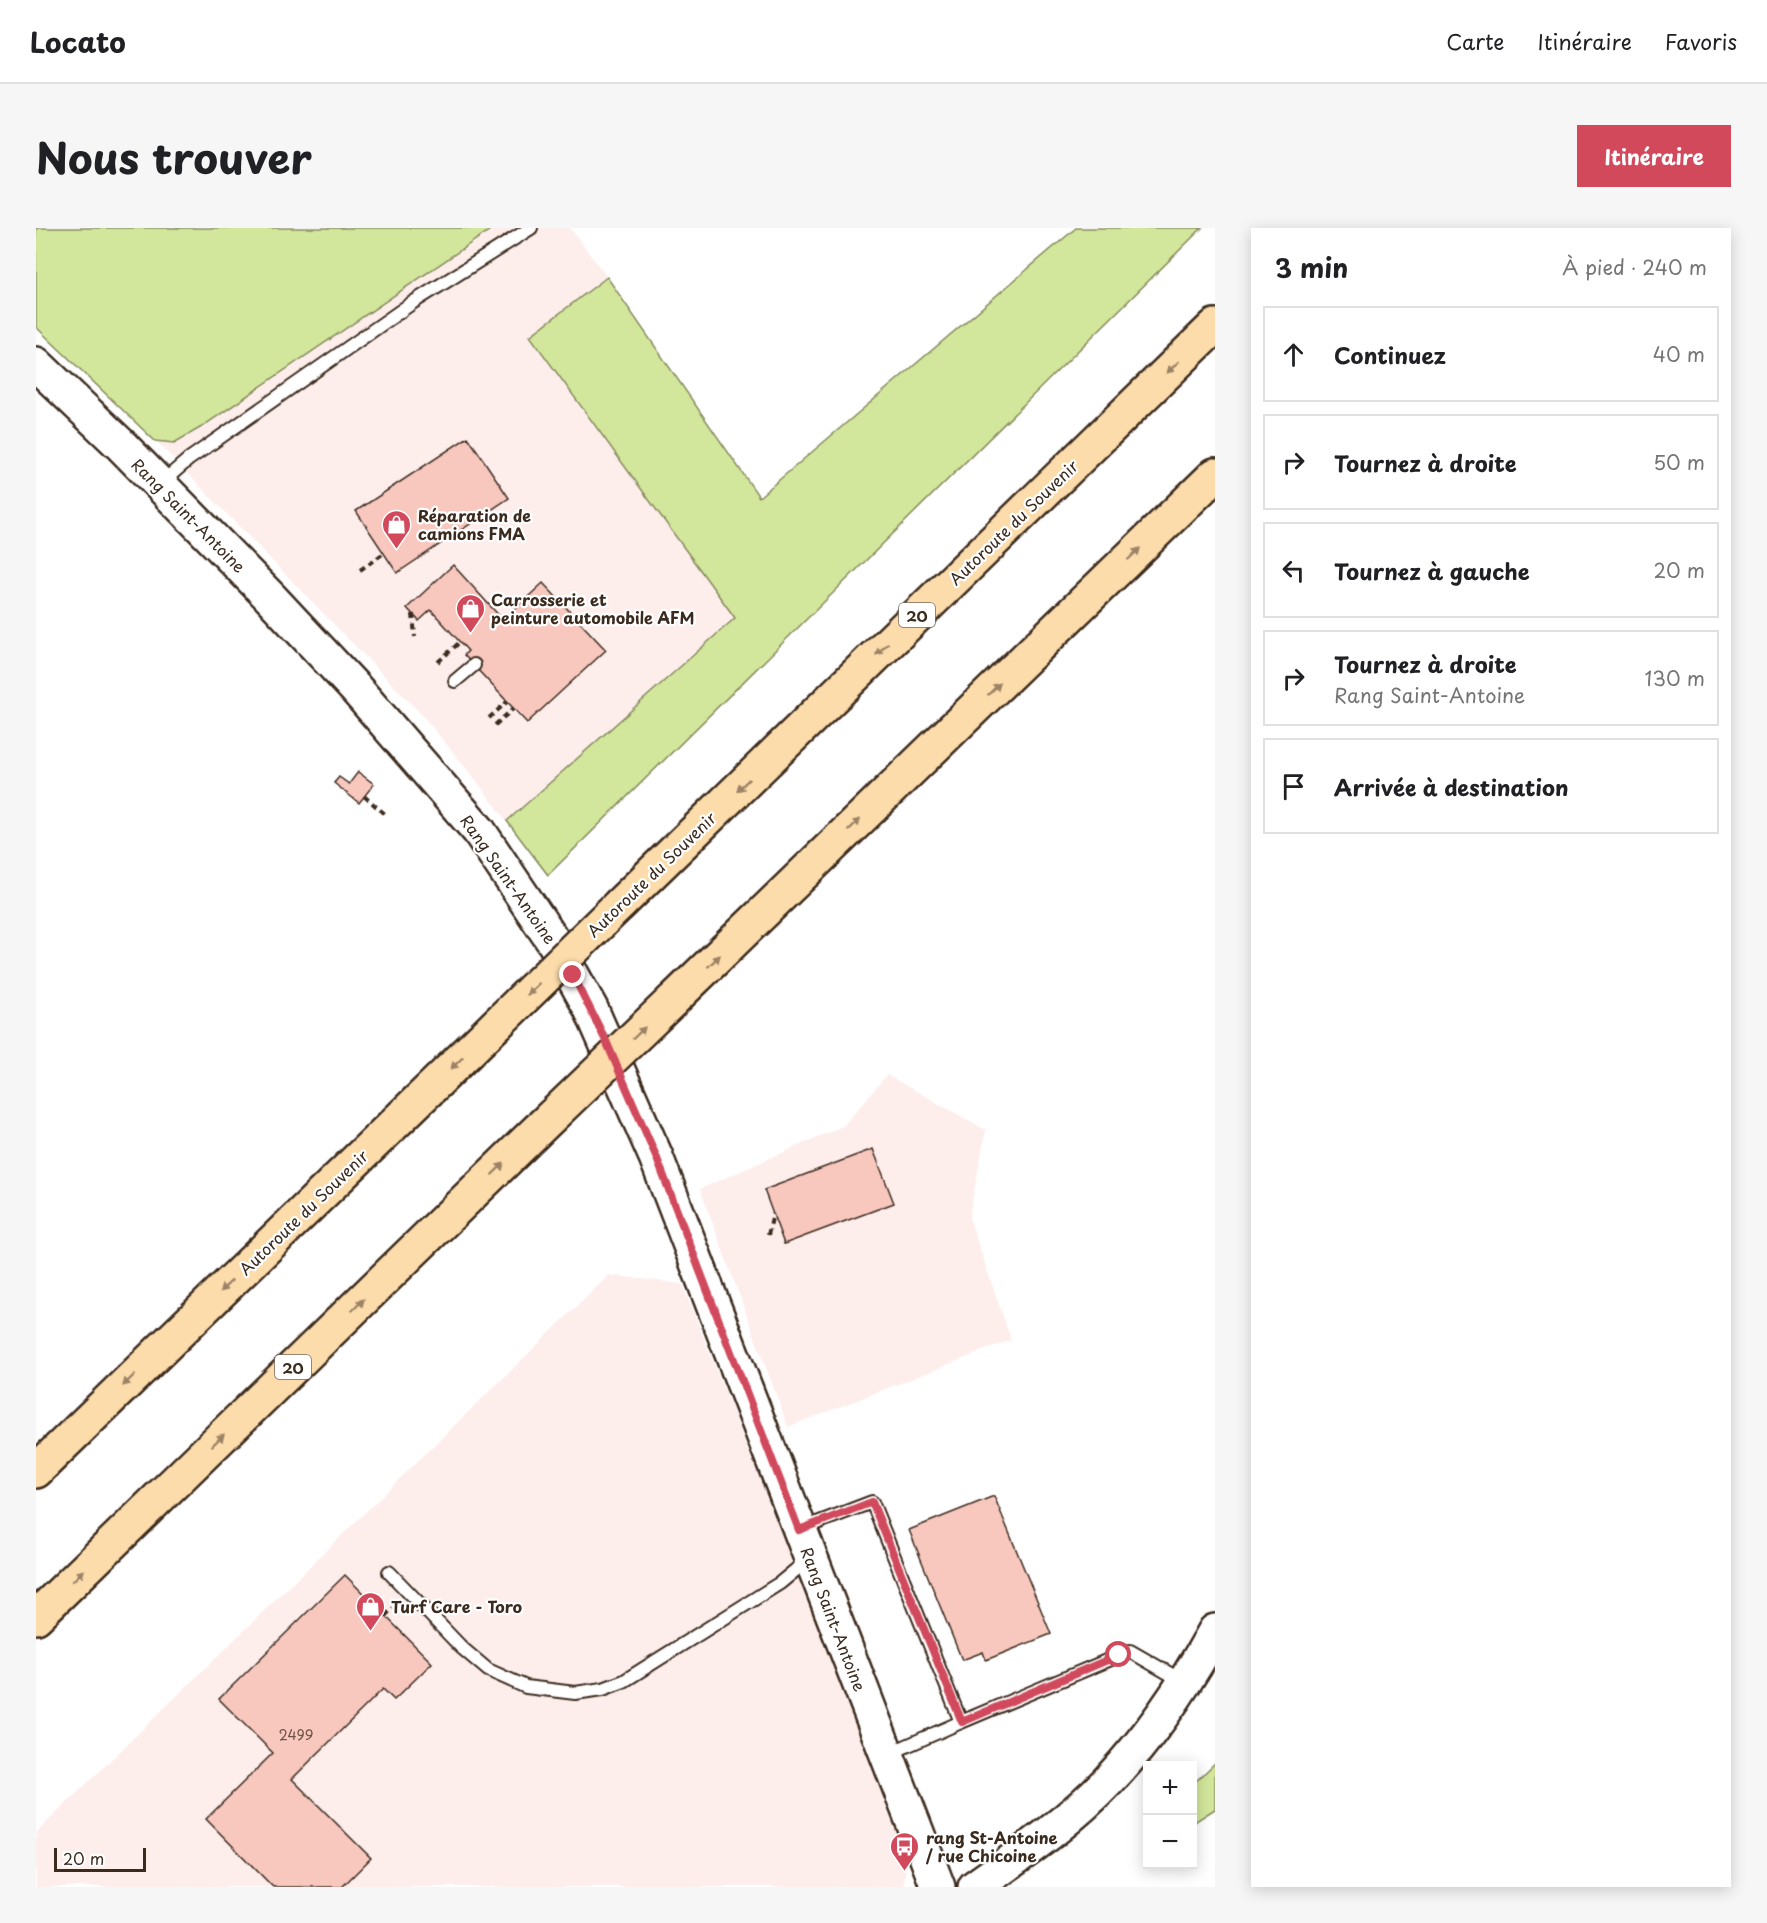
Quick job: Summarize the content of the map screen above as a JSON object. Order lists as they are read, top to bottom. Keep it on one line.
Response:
{"streets":{"highway":["Autoroute du Souvenir","20"],"street":["Rang Saint-Antoine"]},"places":{"shop":["Réparation de camions FMA","Carrosserie et peinture automobile AFM","Turf Care - Toro"],"bus stop":["rang St-Antoine / rue Chicoine"]},"house_numbers":["2499"],"scale_bar":"20 m","page":{"header":"Locato","nav":["Carte","Itinéraire","Favoris"],"title":"Nous trouver","buttons":"Itinéraire","heading":["3 min","À pied · 240 m"],"list":[["Continuez","40 m"],["Tournez à droite","50 m"],["Tournez à gauche","20 m"],["Tournez à droite","Rang Saint-Antoine","130 m"],"Arrivée à destination"],"map_buttons":["+","−"],"scale":"20 m"}}
